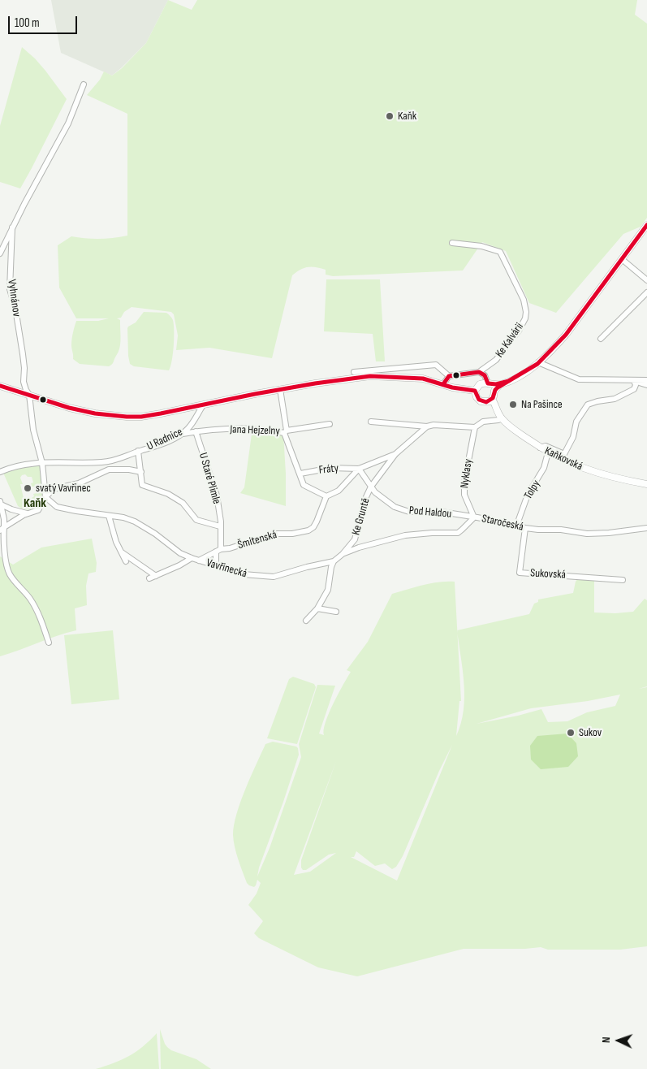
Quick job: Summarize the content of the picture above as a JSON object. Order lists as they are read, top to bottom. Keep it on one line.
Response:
{"streets":{"street":["Vyhnánov","Ke Kalvárii","Jana Hejzelny","U Radnice","Kaňkovská","Fráty","Nyklasy","U Staré Plimle","Tolpy","Pod Haldou","Ke Gruntě","Staročeská","Šmitenská","Vavřinecká","Sukovská"]},"crossings":[["Vyhnánov","U Radnice"],["Vyhnánov","Vavřinecká"],["Jana Hejzelny","U Radnice"],["Jana Hejzelny","Fráty"],["Jana Hejzelny","U Staré Plimle"],["U Radnice","U Staré Plimle"],["Kaňkovská","Tolpy"],["Fráty","Ke Gruntě"],["Fráty","Šmitenská"],["Nyklasy","Pod Haldou"],["Nyklasy","Staročeská"],["U Staré Plimle","Šmitenská"],["U Staré Plimle","Vavřinecká"],["Tolpy","Staročeská"],["Pod Haldou","Ke Gruntě"],["Pod Haldou","Staročeská"],["Ke Gruntě","Staročeská"],["Ke Gruntě","Vavřinecká"],["Staročeská","Sukovská"],["Šmitenská","Vavřinecká"]],"districts":["Kaňk"],"places":["Kaňk","Na Pašince","svatý Vavřinec","Sukov"],"scale_bar":"100 m","north":"left"}
